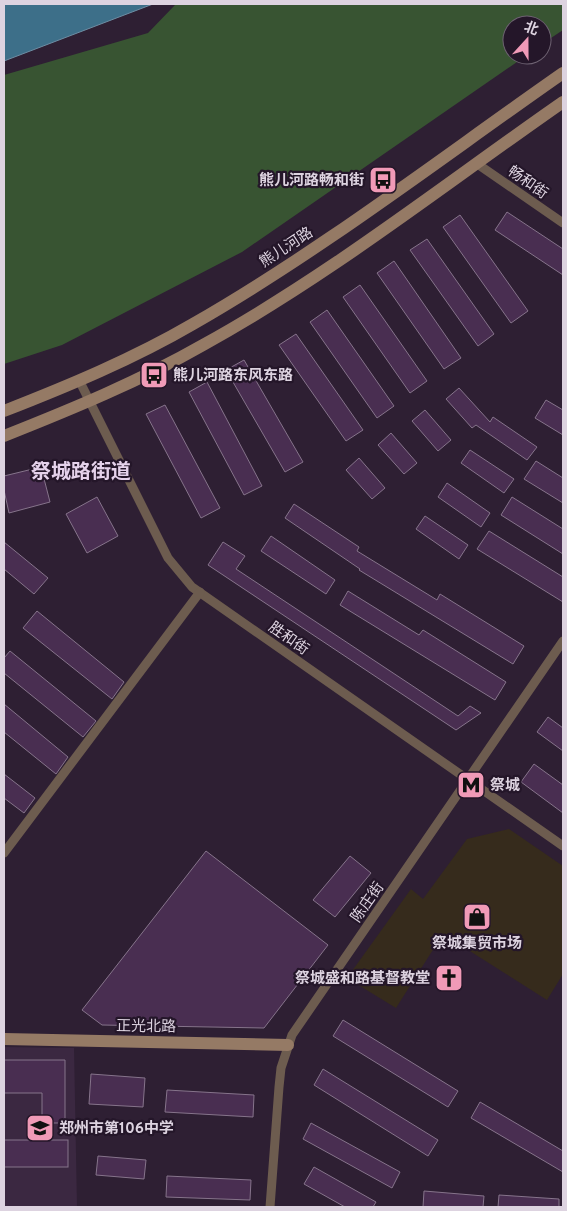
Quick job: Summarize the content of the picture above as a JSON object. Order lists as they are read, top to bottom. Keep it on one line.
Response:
{"streets":{"street":["畅和街","熊儿河路","胜和街","陈庄街","正光北路"]},"crossings":[["熊儿河路","胜和街"],["胜和街","陈庄街"],["陈庄街","正光北路"]],"districts":["祭城路街道"],"places":{"bus stop":["熊儿河路畅和街","熊儿河路东风东路"],"metro station":["祭城"],"shop":["祭城集贸市场"],"church":["祭城盛和路基督教堂"],"school or university":["郑州市第106中学"]},"north":"top"}
